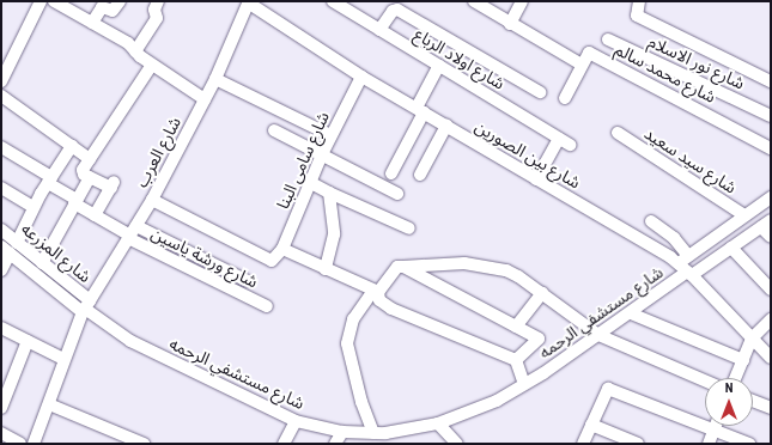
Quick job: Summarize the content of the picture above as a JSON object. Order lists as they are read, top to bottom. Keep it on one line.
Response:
{"streets":{"street":["شارع اولاد الرباع","شارع نور الاسلام","شارع محمد سالم","شارع العرب","شارع بين الصورين","شارع سامى البنا","شارع سيد سعيد","شارع المزرعه","شارع ورشة ياسين","شارع مستشفي الرحمه"]},"crossings":[["شارع اولاد الرباع","شارع بين الصورين"],["شارع العرب","شارع بين الصورين"],["شارع العرب","شارع المزرعه"],["شارع العرب","شارع ورشة ياسين"],["شارع العرب","شارع مستشفي الرحمه"],["شارع بين الصورين","شارع سامى البنا"],["شارع بين الصورين","شارع مستشفي الرحمه"],["شارع المزرعه","شارع مستشفي الرحمه"]],"north":"top"}
